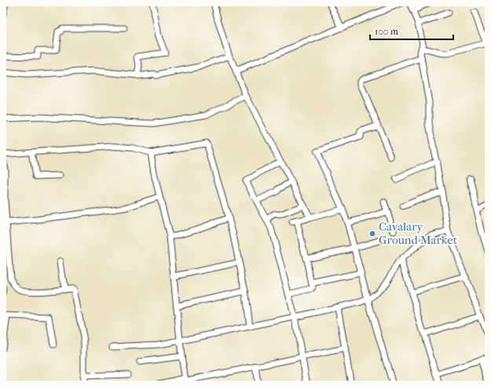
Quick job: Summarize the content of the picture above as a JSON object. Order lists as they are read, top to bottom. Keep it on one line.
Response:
{"places":["Cavalary Ground Market"],"scale_bar":"100 m"}
